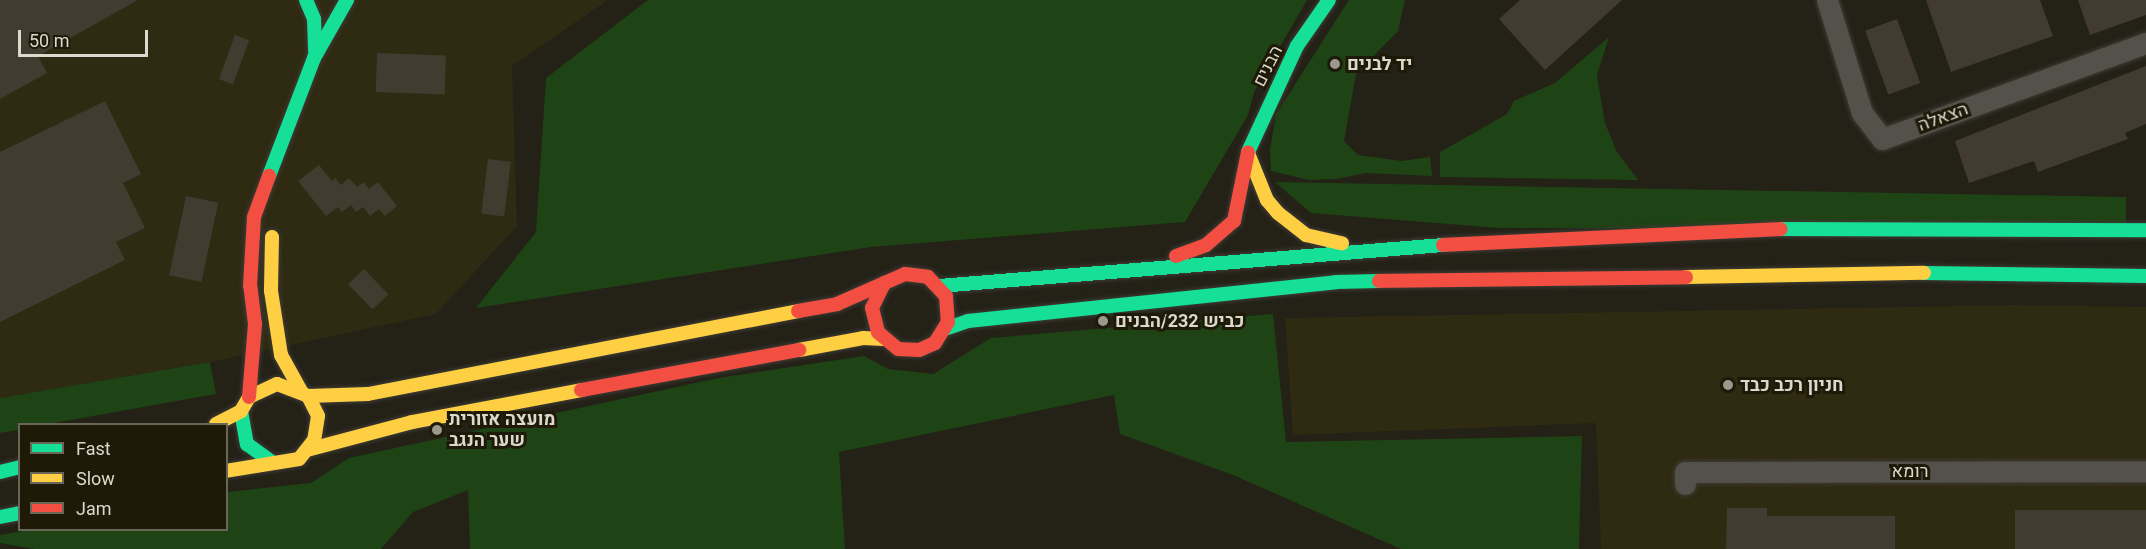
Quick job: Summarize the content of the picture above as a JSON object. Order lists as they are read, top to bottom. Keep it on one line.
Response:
{"streets":{"main road":["הבנים"],"street":["הצאלה","רומא"]},"places":["יד לבנים","כביש 232/הבנים","חניון רכב כבד","מועצה אזורית שער הנגב"],"legend":["Fast","Slow","Jam"],"scale_bar":"50 m"}
